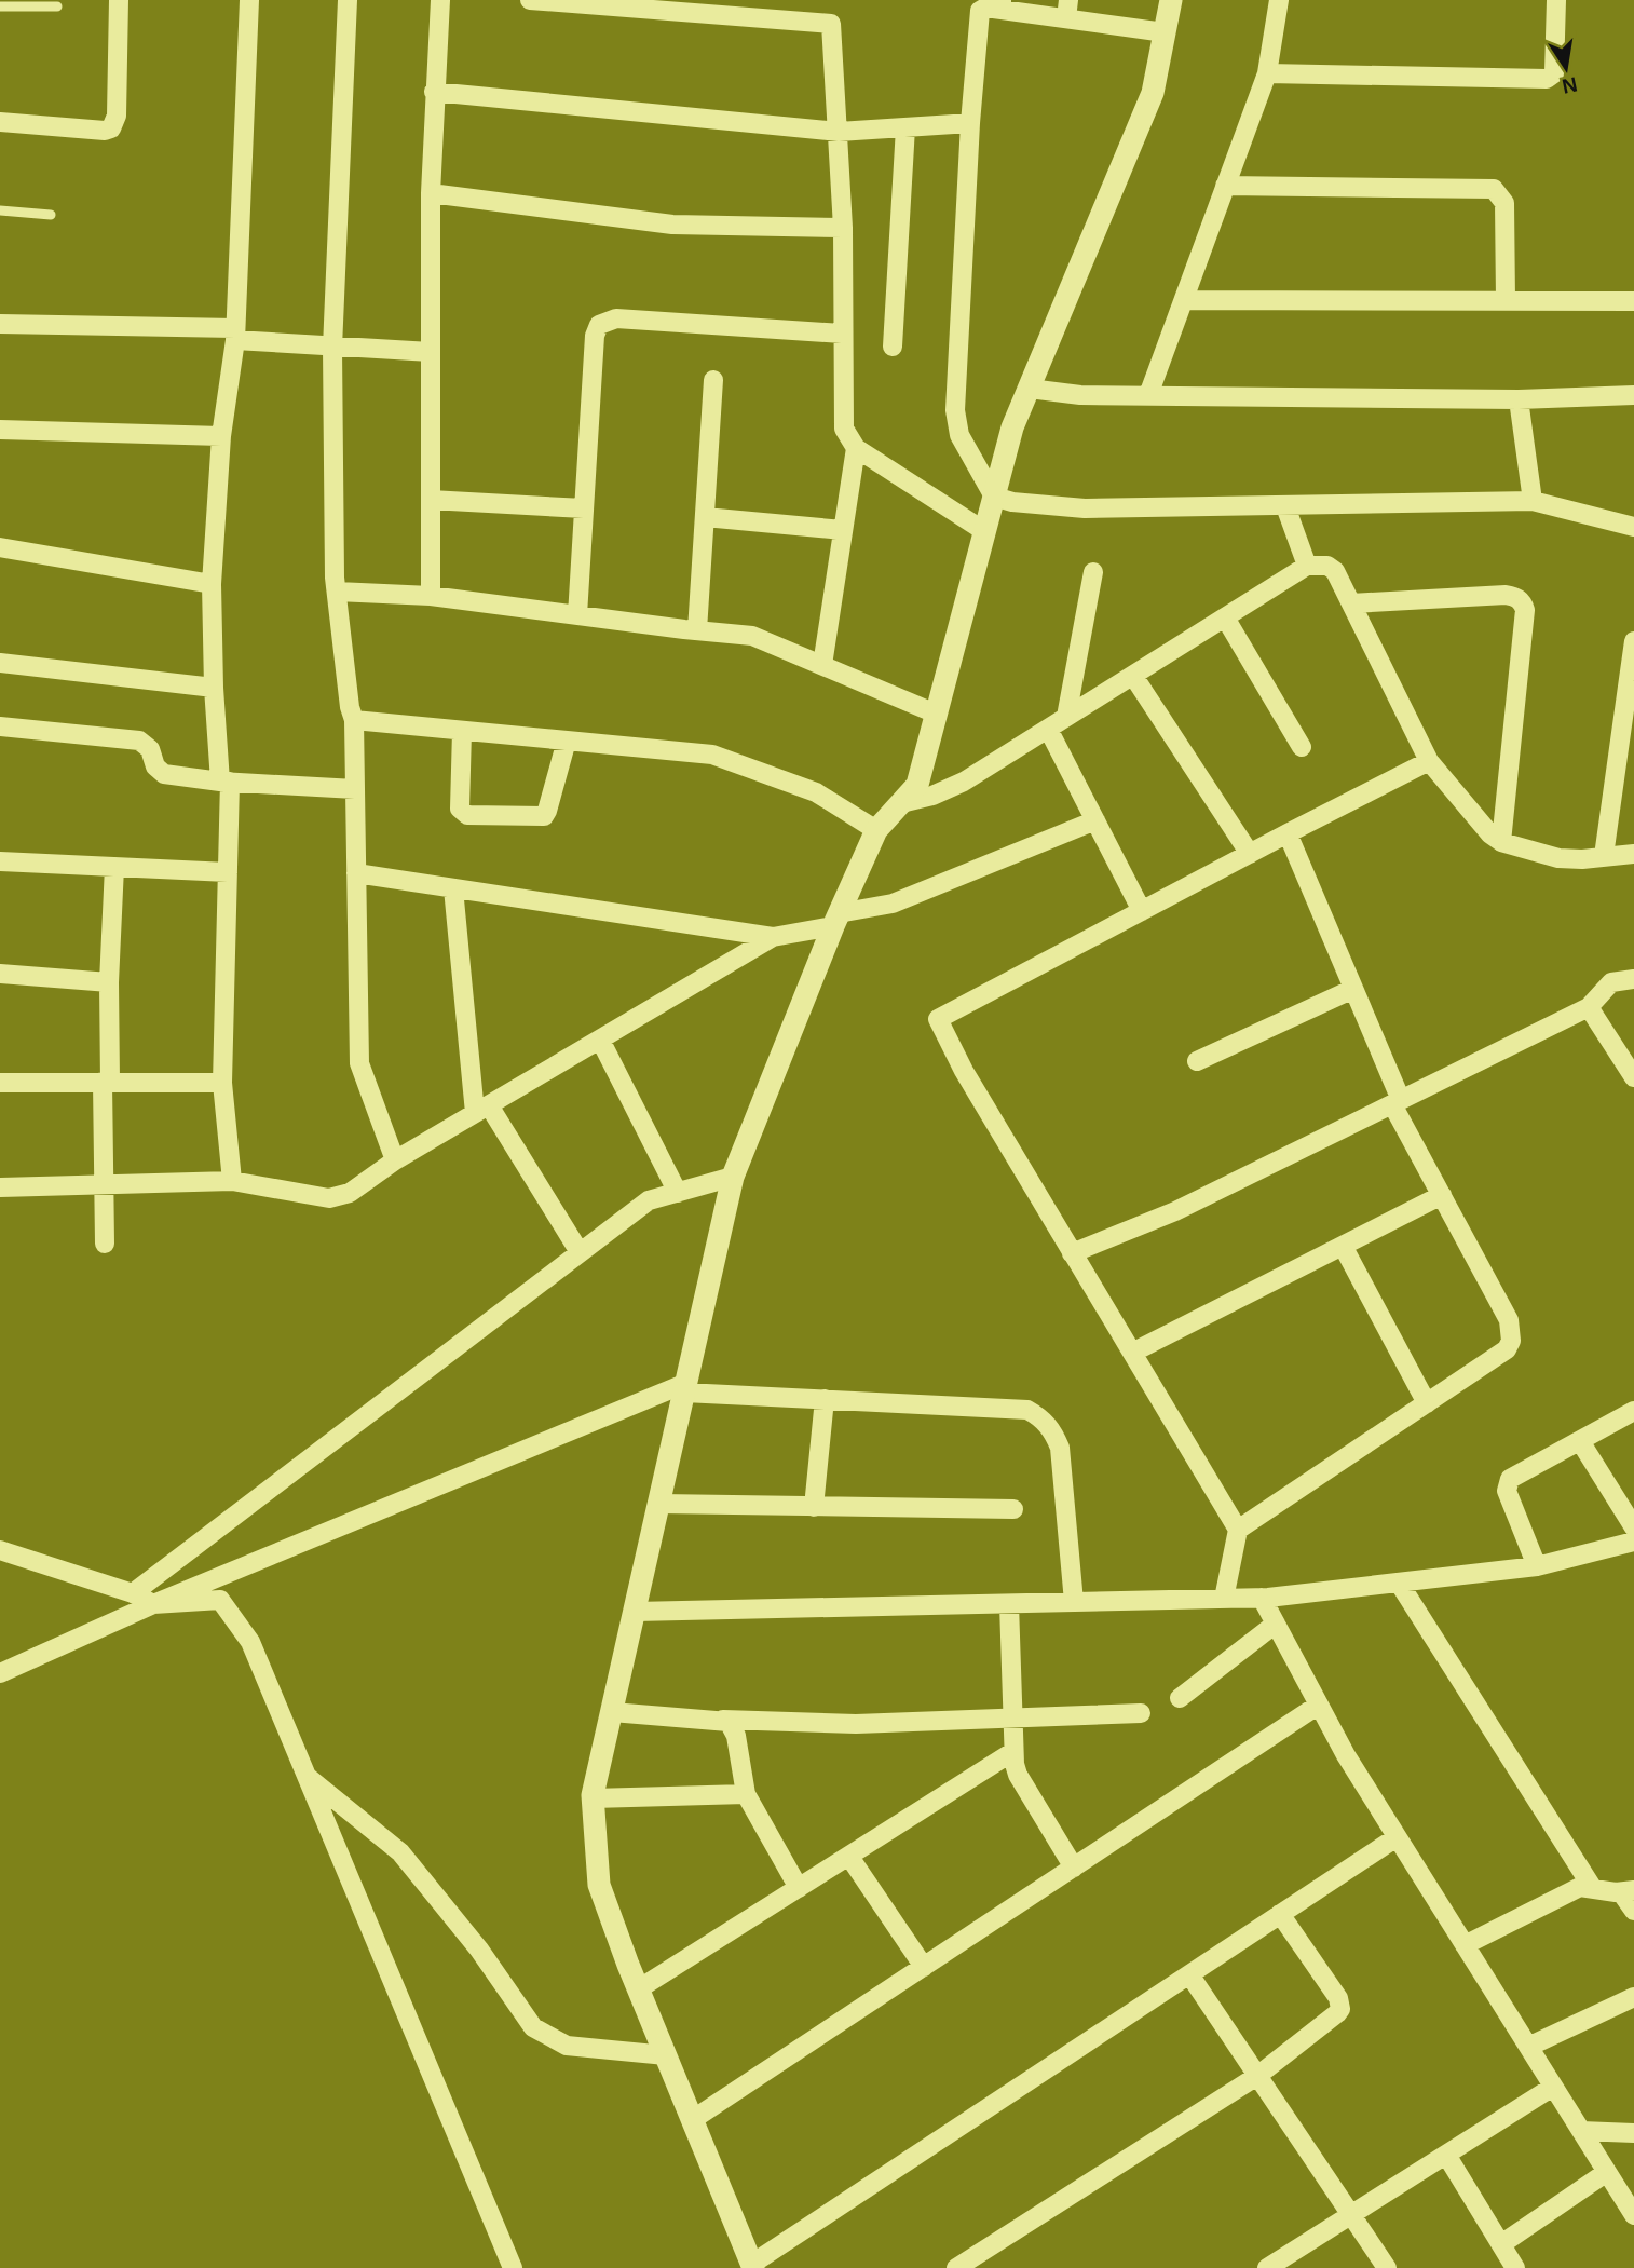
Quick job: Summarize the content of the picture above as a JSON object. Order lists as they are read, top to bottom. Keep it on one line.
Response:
{"north":"bottom"}
